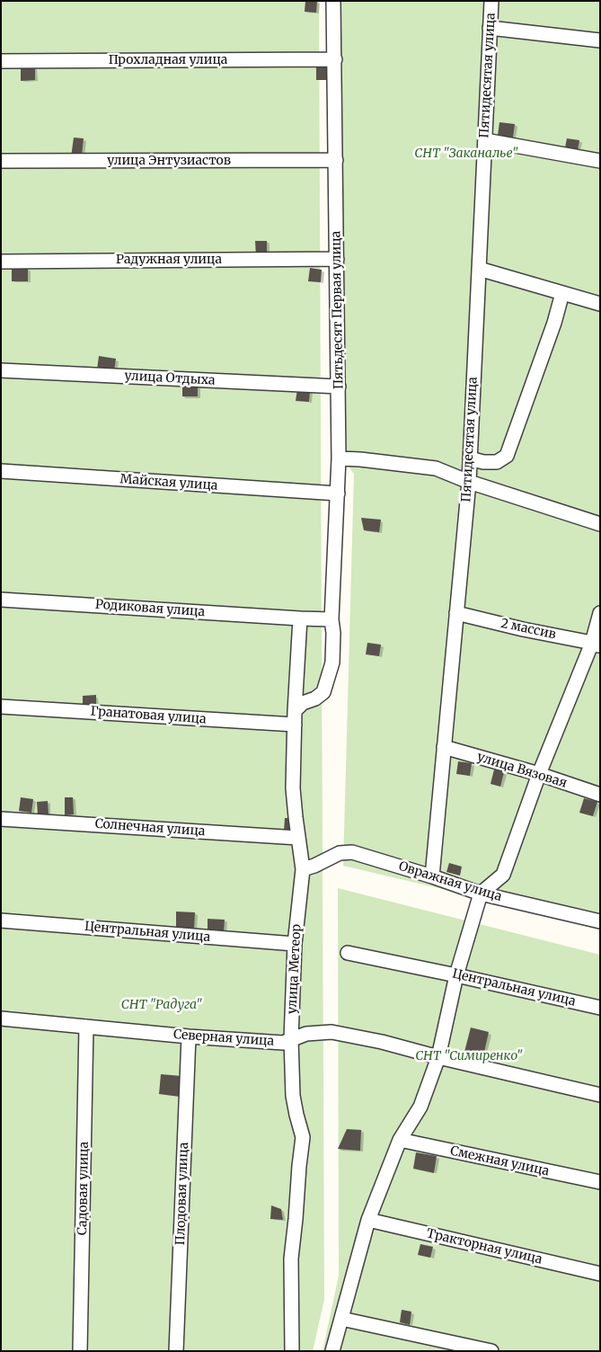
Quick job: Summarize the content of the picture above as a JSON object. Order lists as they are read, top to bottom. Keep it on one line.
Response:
{"streets":{"street":["Прохладная улица","Пятидесятая улица","улица Энтузиастов","Радужная улица","Пятьдесят Первая улица","улица Отдыха","Майская улица","Родиковая улица","2 массив","Гранатовая улица","улица Вязовая","Солнечная улица","Овражная улица","Центральная улица","улица Метеор","Северная улица","Смежная улица","Садовая улица","Плодовая улица","Тракторная улица"]},"crossings":[["Прохладная улица","Пятьдесят Первая улица"],["Пятидесятая улица","2 массив"],["Пятидесятая улица","улица Вязовая"],["Пятидесятая улица","Овражная улица"],["улица Энтузиастов","Пятьдесят Первая улица"],["Радужная улица","Пятьдесят Первая улица"],["Пятьдесят Первая улица","улица Отдыха"],["Пятьдесят Первая улица","Майская улица"],["Пятьдесят Первая улица","Гранатовая улица"],["Пятьдесят Первая улица","улица Метеор"],["Родиковая улица","улица Метеор"],["Гранатовая улица","улица Метеор"],["Солнечная улица","улица Метеор"],["Овражная улица","улица Метеор"],["Центральная улица","улица Метеор"],["улица Метеор","Северная улица"],["Северная улица","Садовая улица"],["Северная улица","Плодовая улица"]],"parks":["СНТ \"Заканалье\"","СНТ \"Радуга\"","СНТ \"Симиренко\""]}
